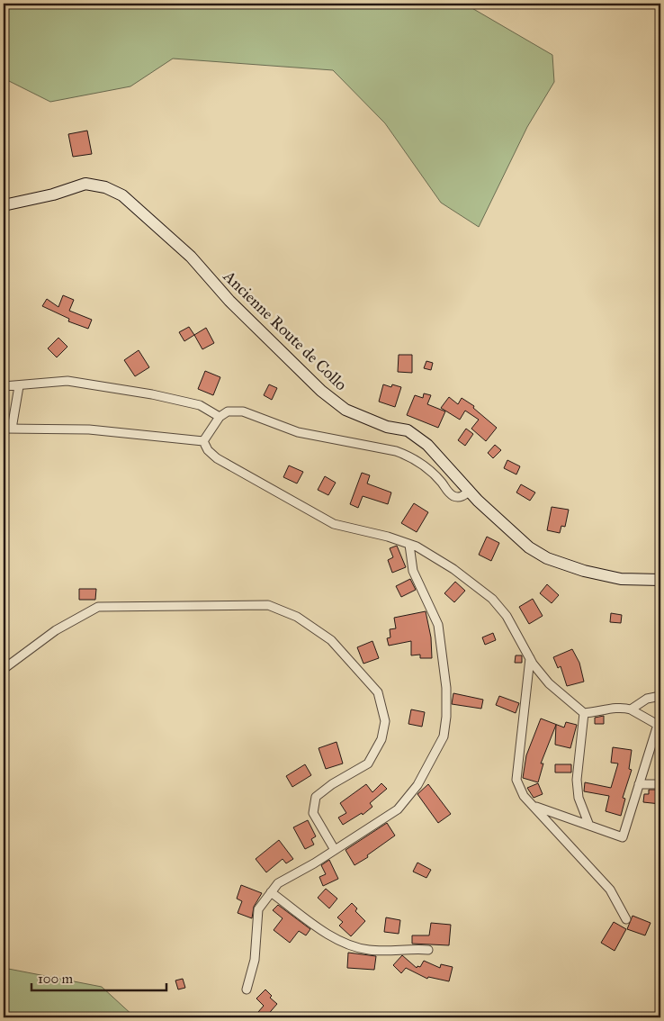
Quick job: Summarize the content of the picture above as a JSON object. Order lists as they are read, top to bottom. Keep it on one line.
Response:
{"streets":{"main road":["Ancienne Route de Collo"]},"scale_bar":"100 m"}
